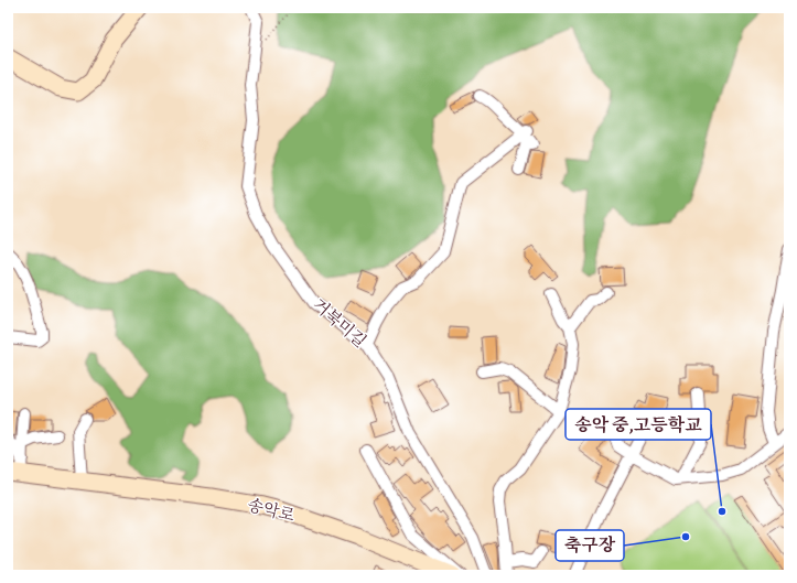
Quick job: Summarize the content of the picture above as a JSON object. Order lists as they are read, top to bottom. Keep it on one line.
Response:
{"streets":{"main road":["송악로"],"street":["거북미길"]},"places":["송악 중,고등학교","축구장"]}
